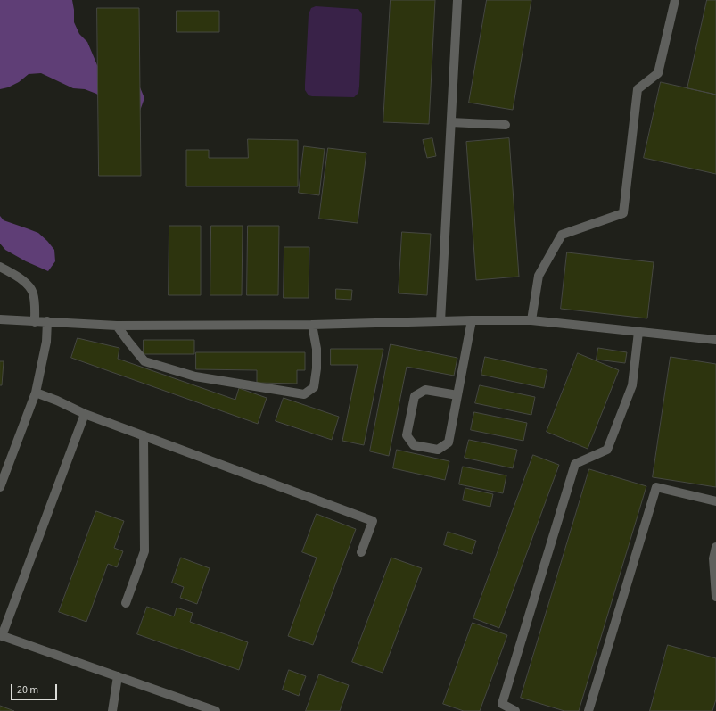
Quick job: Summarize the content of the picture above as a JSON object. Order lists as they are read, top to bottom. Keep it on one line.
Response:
{"scale_bar":"20 m"}
